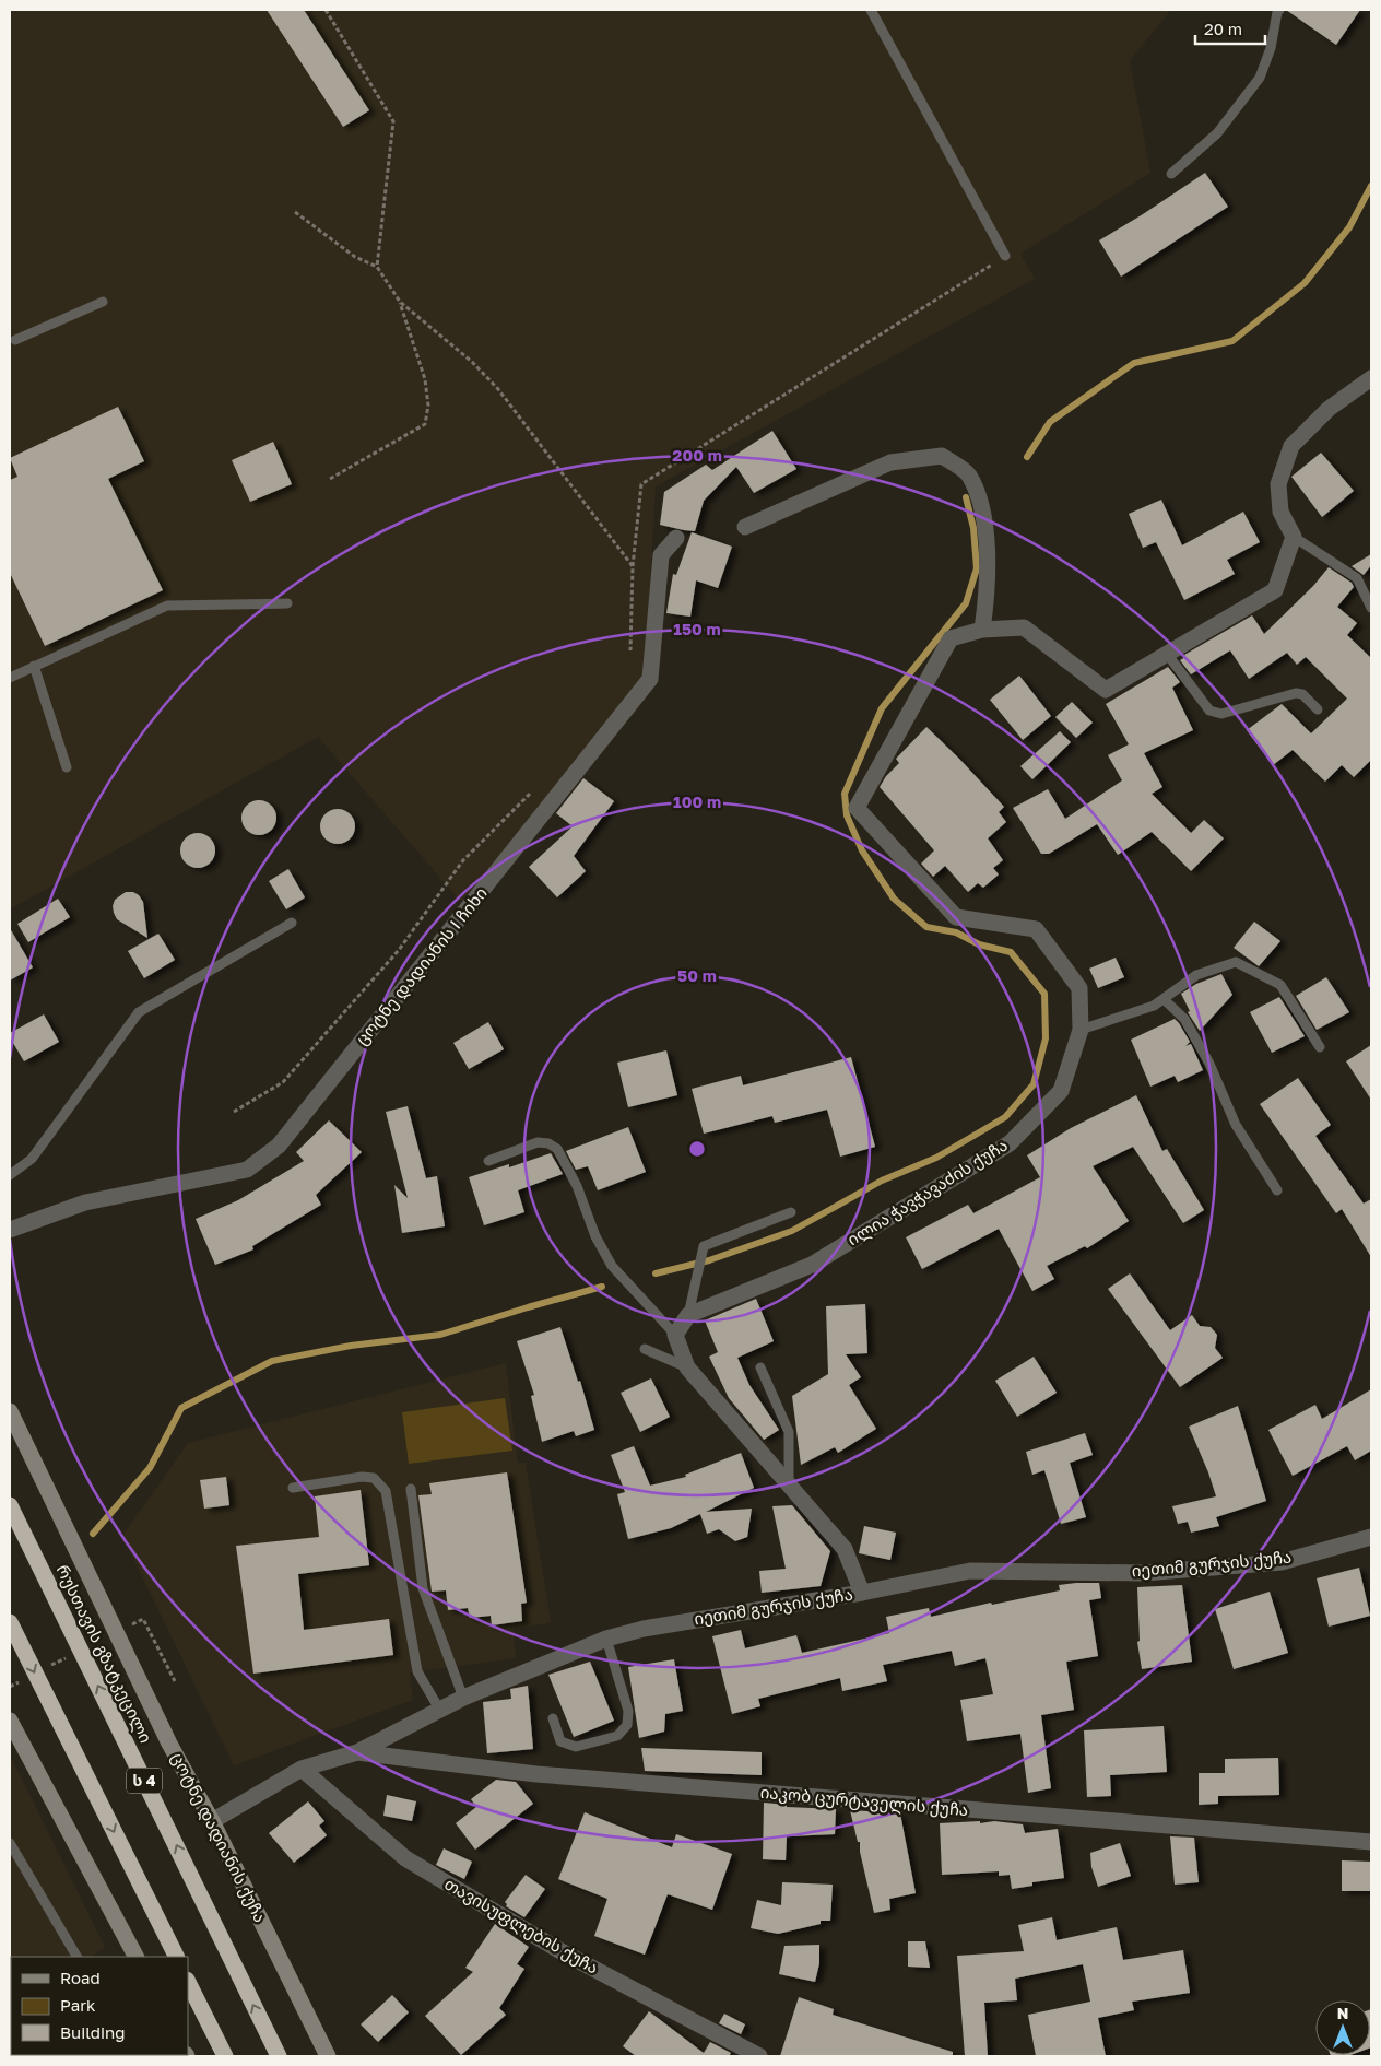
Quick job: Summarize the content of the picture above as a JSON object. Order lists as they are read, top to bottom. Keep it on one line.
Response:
{"streets":{"highway":["რუსთავის გზატკეცილი","ს 4"],"street":["ცოტნე დადიანის I ჩიხი","ილია ჭავჭავაძის ქუჩა","იეთიმ გურჯის ქუჩა","იაკობ ცურტაველის ქუჩა","ცოტნე დადიანის ქუჩა","თავისუფლების ქუჩა"]},"crossings":[["იეთიმ გურჯის ქუჩა","იაკობ ცურტაველის ქუჩა"],["იეთიმ გურჯის ქუჩა","ცოტნე დადიანის ქუჩა"],["იეთიმ გურჯის ქუჩა","თავისუფლების ქუჩა"]],"legend":["Road","Park","Building"],"scale_bar":"20 m","north":"top","rings":["200 m","150 m","100 m","50 m"]}
